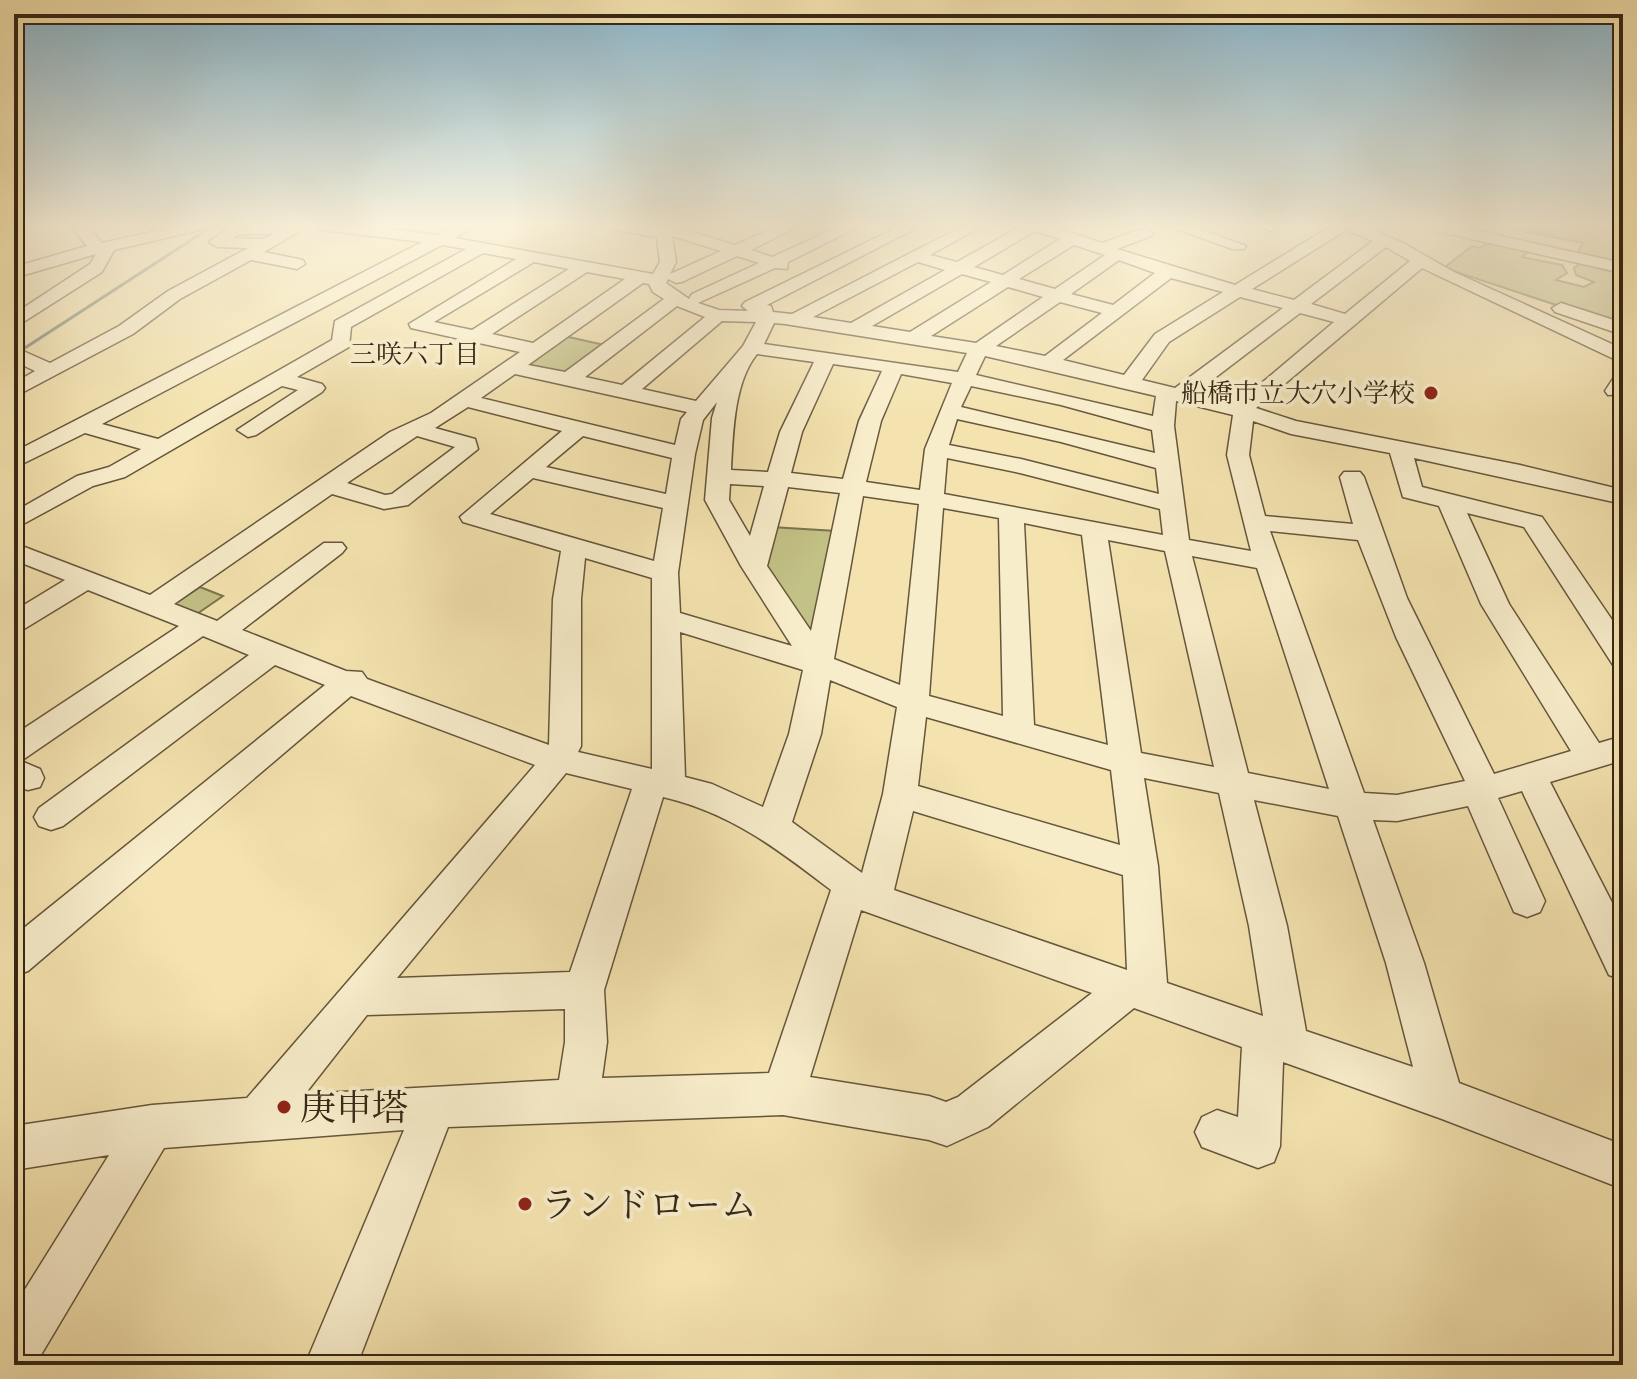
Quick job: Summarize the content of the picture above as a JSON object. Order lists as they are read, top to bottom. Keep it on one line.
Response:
{"districts":["三咲六丁目"],"places":["船橋市立大穴小学校","庚申塔","ランドローム"]}
